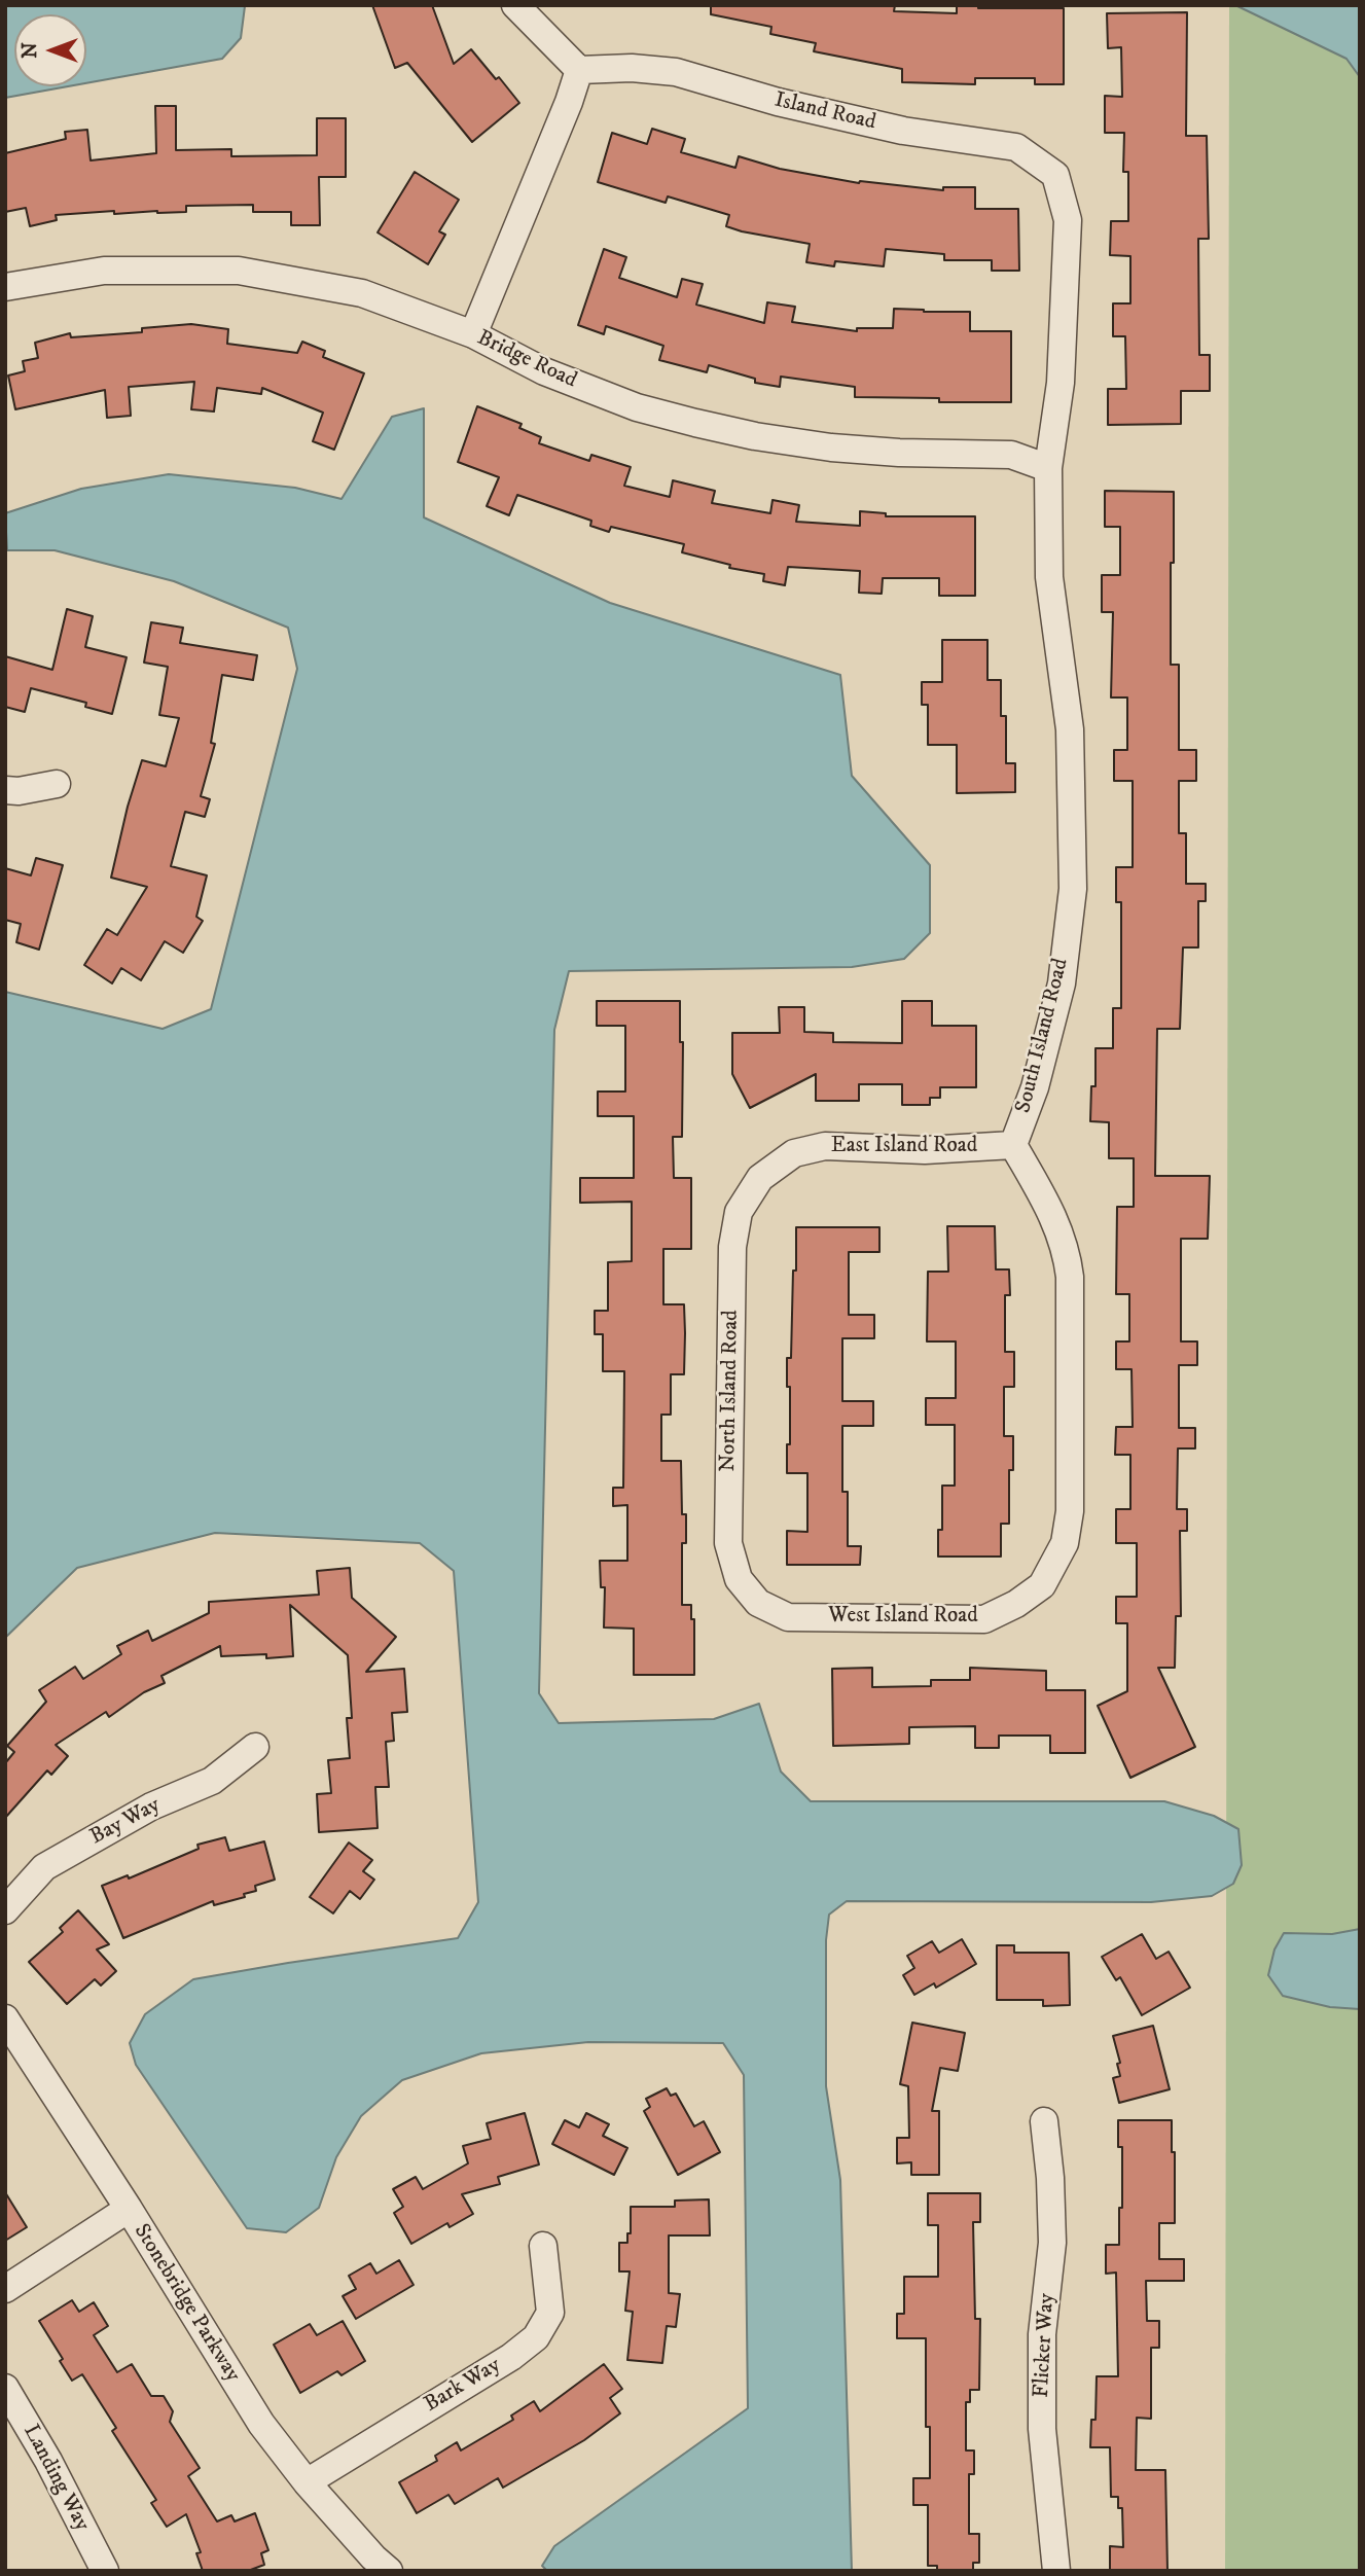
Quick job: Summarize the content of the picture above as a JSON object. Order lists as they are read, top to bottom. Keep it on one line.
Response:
{"streets":{"street":["Island Road","Bridge Road","South Island Road","East Island Road","North Island Road","West Island Road","Bay Way","Stonebridge Parkway","Flicker Way","Bark Way","Landing Way"]},"crossings":[["Island Road","Bridge Road"],["Island Road","South Island Road"],["Bridge Road","South Island Road"],["South Island Road","East Island Road"],["South Island Road","West Island Road"],["East Island Road","North Island Road"],["East Island Road","West Island Road"],["North Island Road","West Island Road"],["Stonebridge Parkway","Bark Way"]],"north":"left"}
